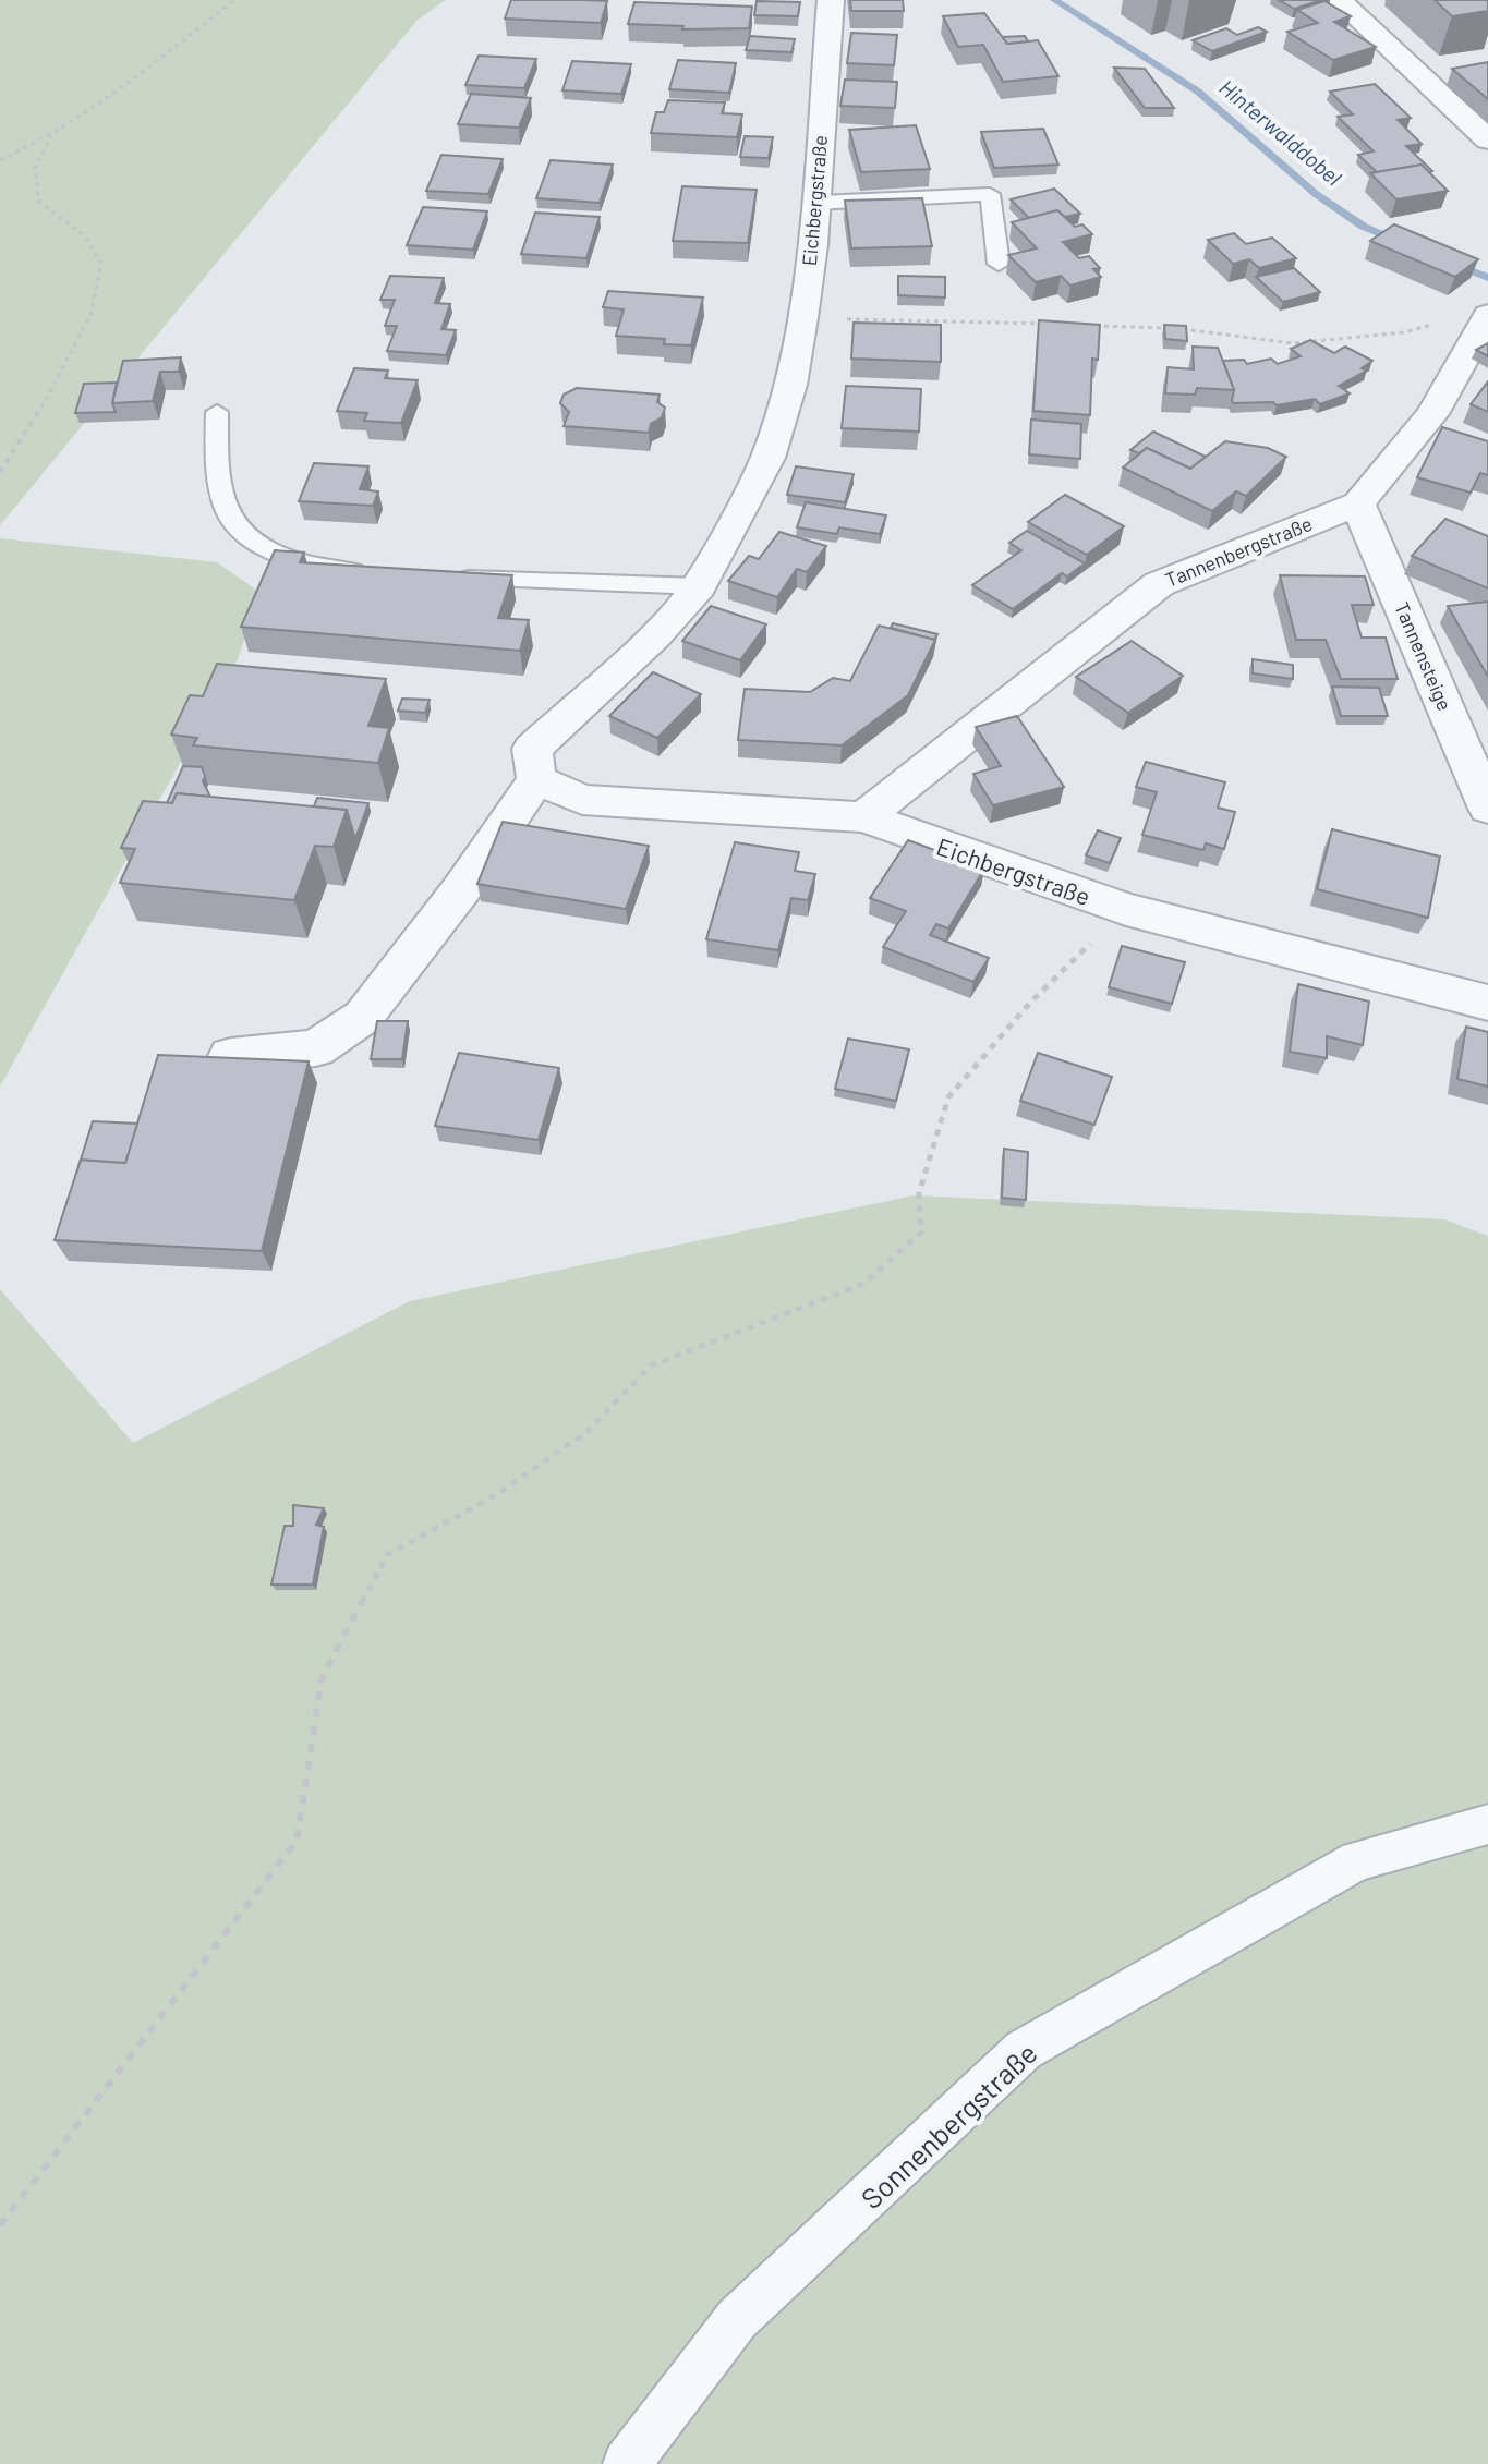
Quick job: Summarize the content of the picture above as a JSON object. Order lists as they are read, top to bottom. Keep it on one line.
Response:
{"streets":{"street":["Eichbergstraße","Tannenbergstraße","Tannensteige"],"lane":["Sonnenbergstraße"]},"crossings":[["Eichbergstraße","Tannenbergstraße"],["Tannenbergstraße","Tannensteige"]],"water":["Hinterwalddobel"]}
